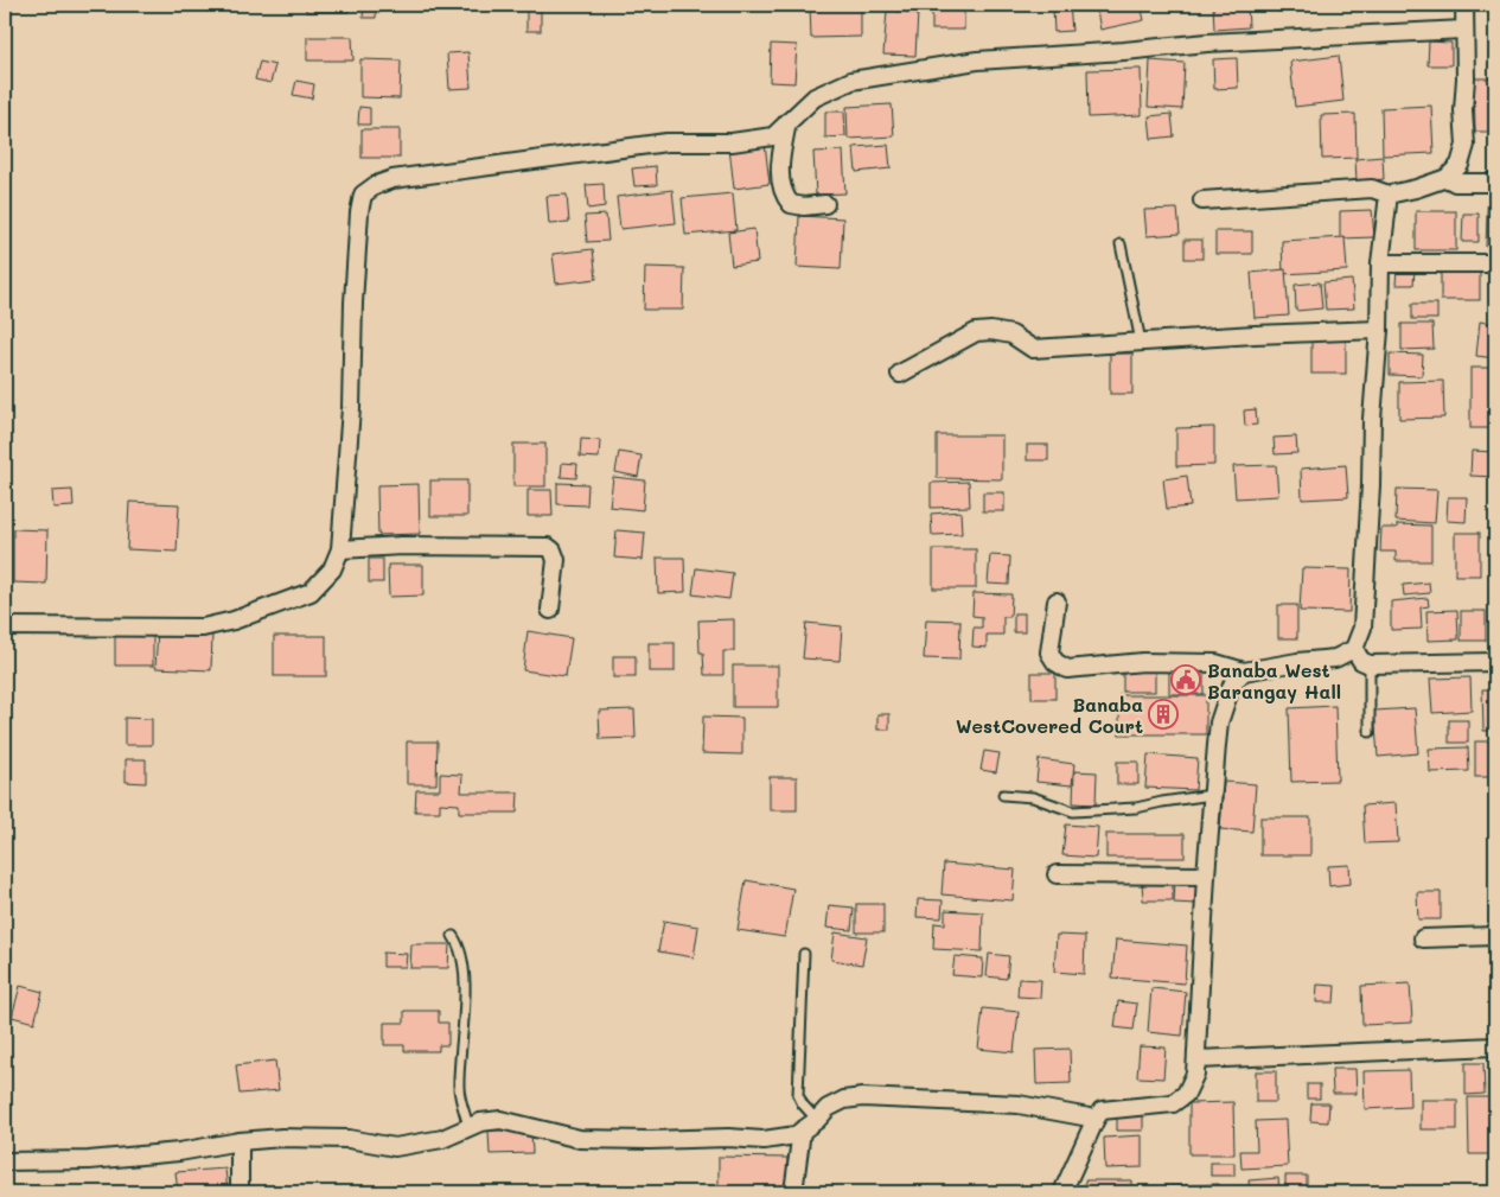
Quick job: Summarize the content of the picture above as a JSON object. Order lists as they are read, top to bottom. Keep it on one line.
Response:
{"places":{"public building":["Banaba West Barangay Hall"],"building":["Banaba WestCovered Court"]}}
